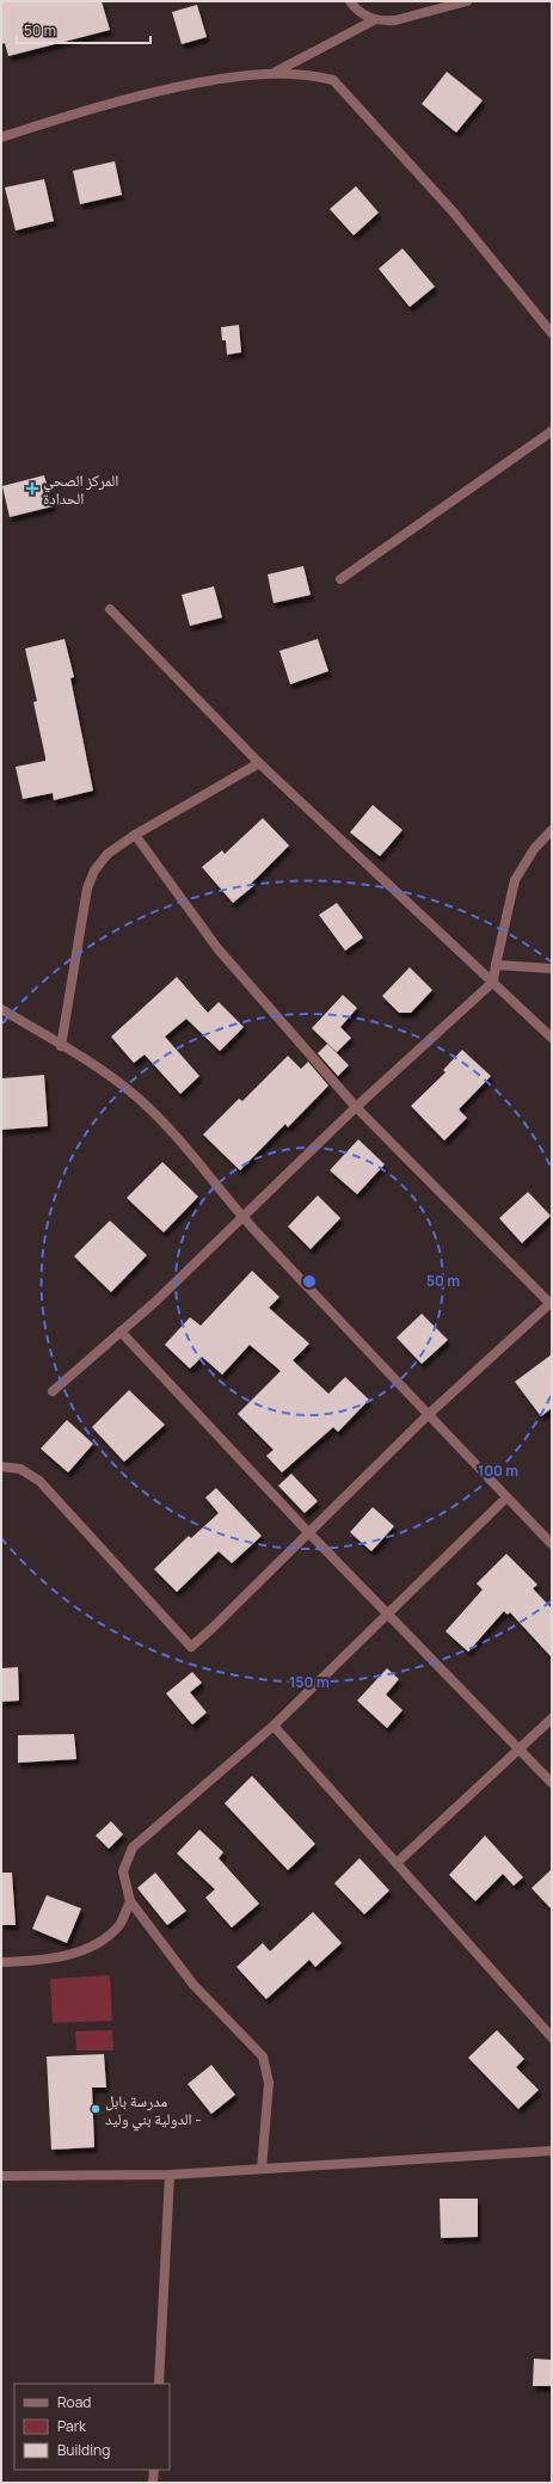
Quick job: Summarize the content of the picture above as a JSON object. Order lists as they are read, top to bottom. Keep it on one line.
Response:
{"places":{"health":["المركز الصحي الحدادة"],"other":["مدرسة بابل الدولية بني وليد -"]},"legend":["Road","Park","Building"],"scale_bar":"50 m","rings":["50 m","100 m","150 m"]}
